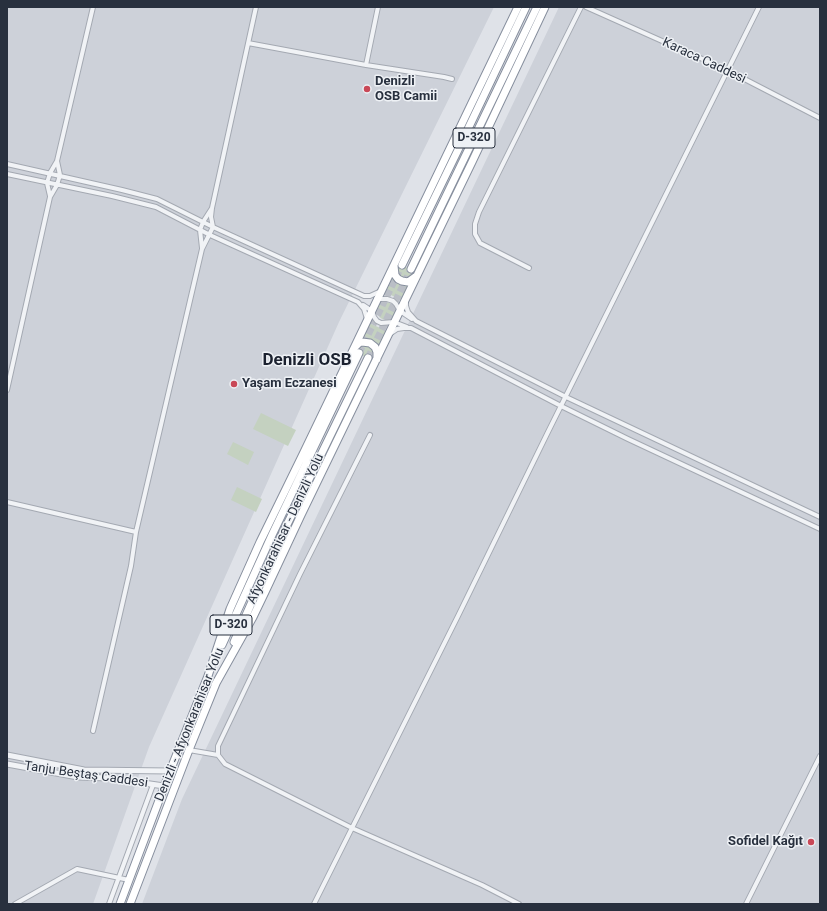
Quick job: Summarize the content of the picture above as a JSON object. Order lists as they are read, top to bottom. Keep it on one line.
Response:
{"streets":{"highway":["D-320","Afyonkarahisar - Denizli Yolu","Denizli - Afyonkarahisar Yolu"],"street":["Karaca Caddesi","Tanju Beştaş Caddesi"]},"crossings":[["Denizli - Afyonkarahisar Yolu","Tanju Beştaş Caddesi"]],"districts":["Denizli OSB"],"places":["Denizli OSB Camii","Yaşam Eczanesi","Sofidel Kağıt"]}
